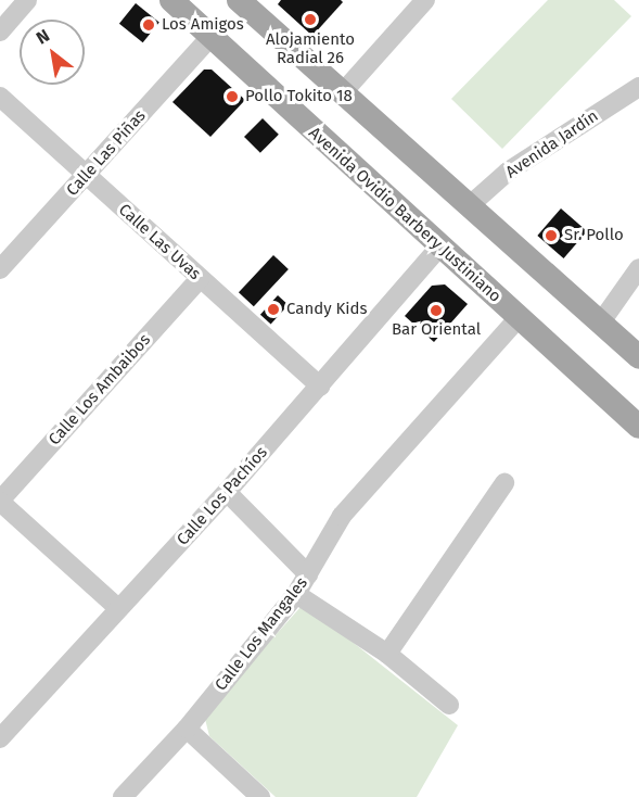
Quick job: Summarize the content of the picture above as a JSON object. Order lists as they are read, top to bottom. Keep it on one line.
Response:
{"streets":{"main road":["Avenida Ovidio Barbery Justiniano"],"street":["Avenida Jardín","Calle Las Piñas","Calle Las Uvas","Calle Los Ambaibos","Calle Los Pachíos","Calle Los Mangales"]},"crossings":[["Calle Las Piñas","Avenida Ovidio Barbery Justiniano"],["Calle Las Piñas","Calle Las Uvas"],["Avenida Ovidio Barbery Justiniano","Calle Los Pachíos"],["Avenida Ovidio Barbery Justiniano","Calle Los Mangales"],["Calle Las Uvas","Calle Los Ambaibos"],["Calle Las Uvas","Calle Los Pachíos"]],"places":["Alojamiento Radial 26","Los Amigos","Pollo Tokito 18","Sr. Pollo","Candy Kids","Bar Oriental"],"north":"top left"}
